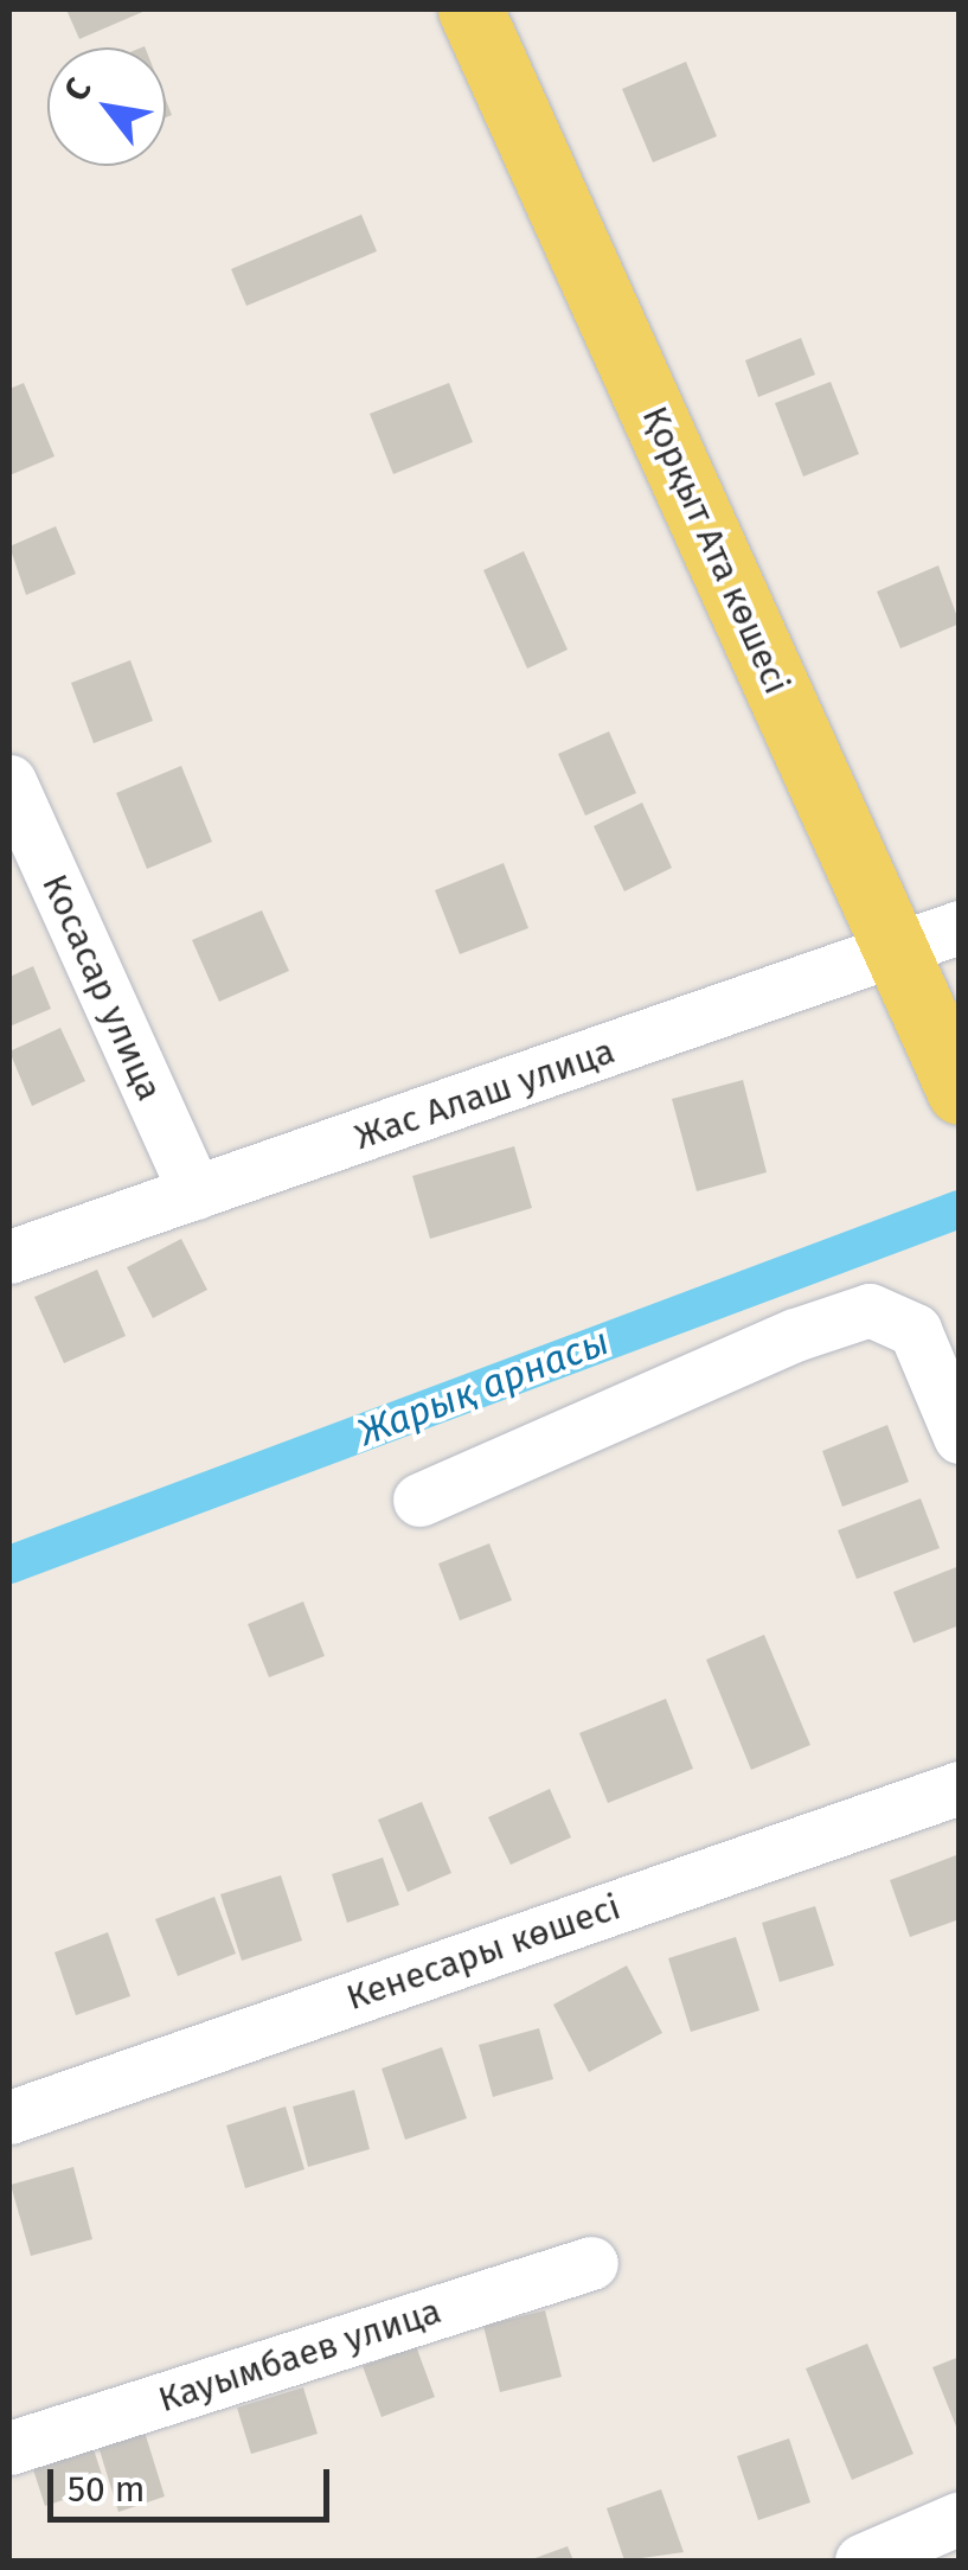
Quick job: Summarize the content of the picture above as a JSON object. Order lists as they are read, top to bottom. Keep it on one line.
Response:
{"streets":{"main road":["Қорқыт Ата көшесі"],"street":["Косасар улица","Жас Алаш улица","Кенесары көшесі","Кауымбаев улица"]},"crossings":[["Қорқыт Ата көшесі","Жас Алаш улица"],["Косасар улица","Жас Алаш улица"]],"water":["Жарық арнасы"],"scale_bar":"50 m","north":"top left"}
